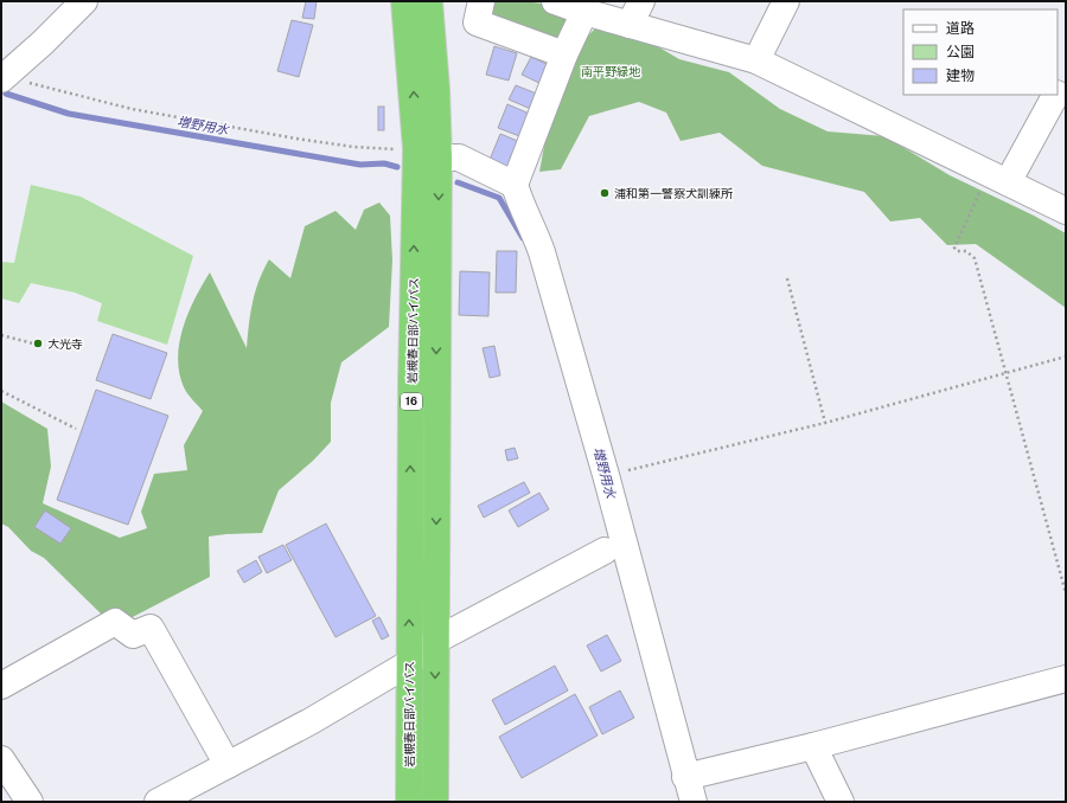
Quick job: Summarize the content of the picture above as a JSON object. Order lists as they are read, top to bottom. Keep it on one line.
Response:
{"streets":{"highway":["岩槻春日部バイパス","16"]},"water":["増野用水"],"parks":["南平野緑地"],"places":["浦和第一警察犬訓練所","大光寺"],"legend":["道路","公園","建物"]}
